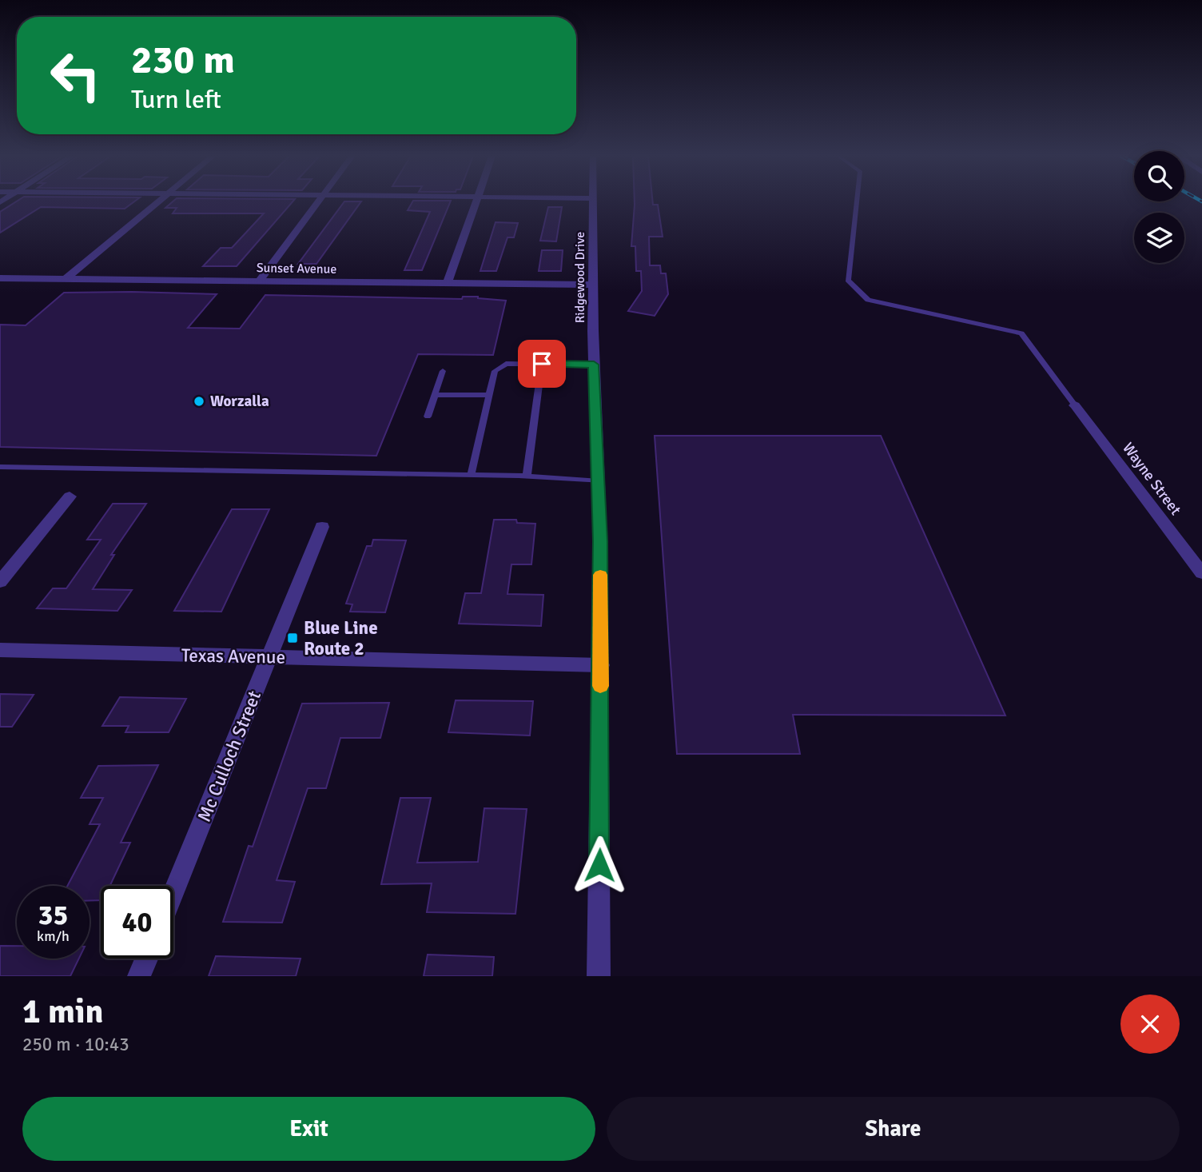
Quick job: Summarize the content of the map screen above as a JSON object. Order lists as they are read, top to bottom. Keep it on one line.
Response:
{"streets":{"street":["Sunset Avenue","Ridgewood Drive","Wayne Street","Texas Avenue","Mc Culloch Street"]},"crossings":[["Sunset Avenue","Ridgewood Drive"],["Ridgewood Drive","Texas Avenue"],["Texas Avenue","Mc Culloch Street"]],"places":{"other":["Worzalla"],"transit":["Blue Line Route 2"]},"page":{"turn":["230 m","Turn left"],"speed":"35 km/h","limit":"40","heading":["1 min","250 m · 10:43"],"buttons":["Exit","Share"]}}
